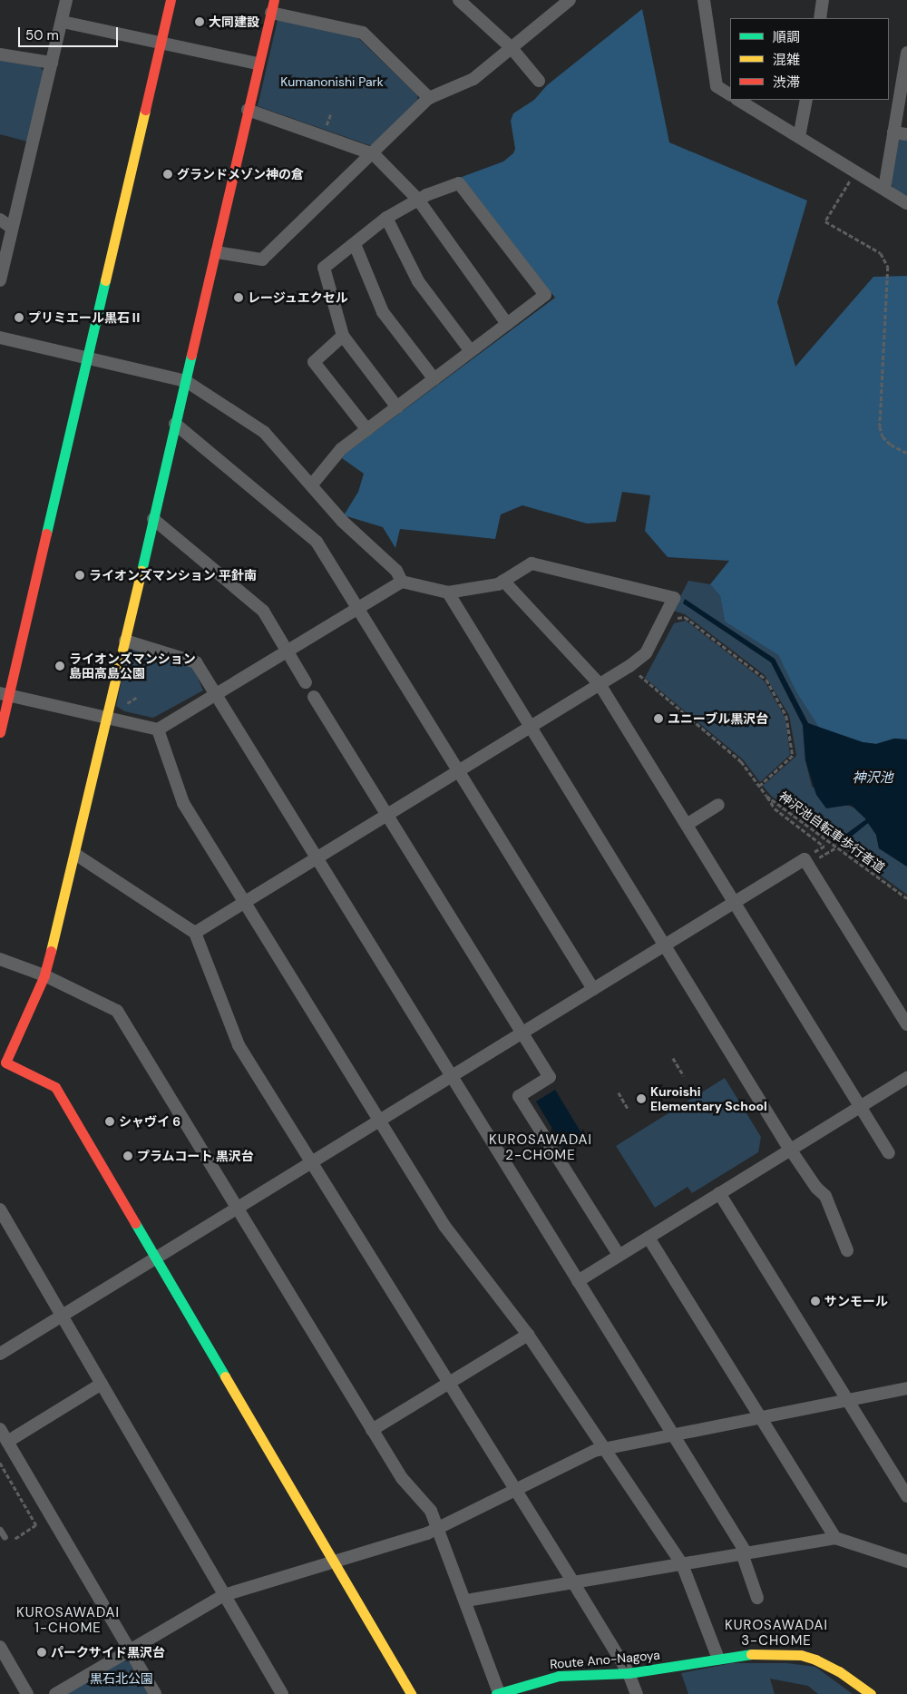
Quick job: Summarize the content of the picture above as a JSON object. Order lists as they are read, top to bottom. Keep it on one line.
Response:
{"streets":{"street":["Route Ano-Nagoya"],"path":["神沢池自転車歩行者道"]},"districts":["KUROSAWADAI 2-CHOME","KUROSAWADAI 1-CHOME","KUROSAWADAI 3-CHOME"],"water":["神沢池"],"parks":["Kumanonishi Park","黒石北公園"],"places":["大同建設","グランドメゾン神の倉","レージュエクセル","プリミエール黒石Ⅱ","ライオンズマンション 平針南","ライオンズマンション 島田高島公園","ユニーブル黒沢台","Kuroishi Elementary School","シャヴイ 6","プラムコート 黒沢台","サンモール","パークサイド黒沢台"],"legend":["順調","混雑","渋滞"],"scale_bar":"50 m"}
